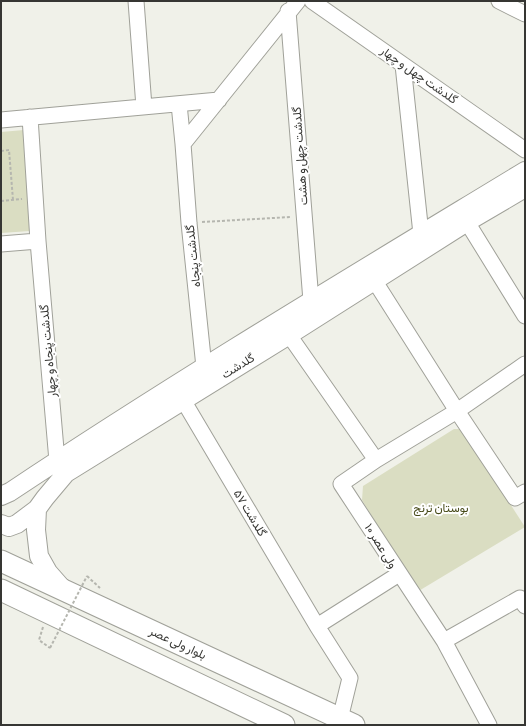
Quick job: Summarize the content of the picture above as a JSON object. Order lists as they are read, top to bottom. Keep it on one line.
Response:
{"streets":{"main road":["بلوار ولی عصر"],"street":["گلدشت چهل و چهار","گلدشت چهل و هشت","گلدشت پنجاه","گلدشت پنجاه و چهار","گلدشت","گلدشت ۵۷","ولی عصر ۱۰"]},"crossings":[["گلدشت چهل و هشت","گلدشت"],["گلدشت پنجاه","گلدشت"],["گلدشت پنجاه و چهار","گلدشت"],["گلدشت","گلدشت ۵۷"],["گلدشت ۵۷","بلوار ولی عصر"]],"parks":["بوستان ترنج"]}
